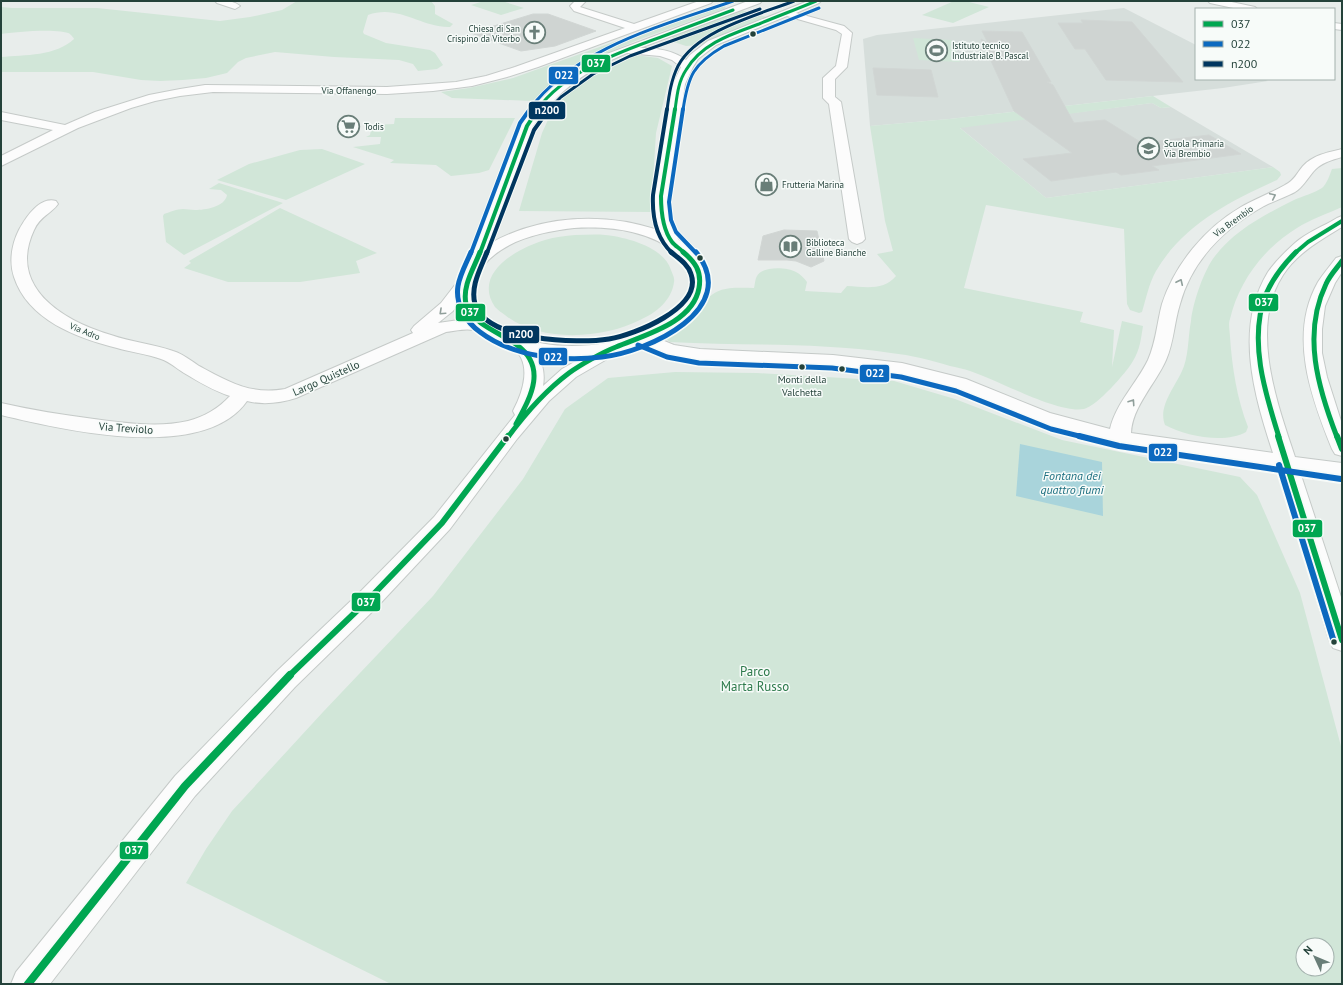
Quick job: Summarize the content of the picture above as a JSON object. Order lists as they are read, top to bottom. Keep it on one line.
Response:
{"streets":{"street":["Via Offanengo","Via Brembio","Via Adro","Largo Quistello","Via Treviolo"]},"crossings":[["Via Adro","Largo Quistello"],["Via Adro","Via Treviolo"],["Largo Quistello","Via Treviolo"]],"one_way":["Via Brembio"],"water":["Fontana dei quattro fiumi"],"parks":["Parco Marta Russo"],"places":{"church":["Chiesa di San Crispino da Viterbo"],"sports":["Istituto tecnico Industriale B. Pascal"],"supermarket":["Todis"],"school or university":["Scuola Primaria Via Brembio"],"shop":["Frutteria Marina"],"library":["Biblioteca Galline Bianche"],"other":["Monti della Valchetta"]},"lines":["transit line 037","transit line 022","transit line n200"],"legend":["037","022","n200"],"north":"top left"}
